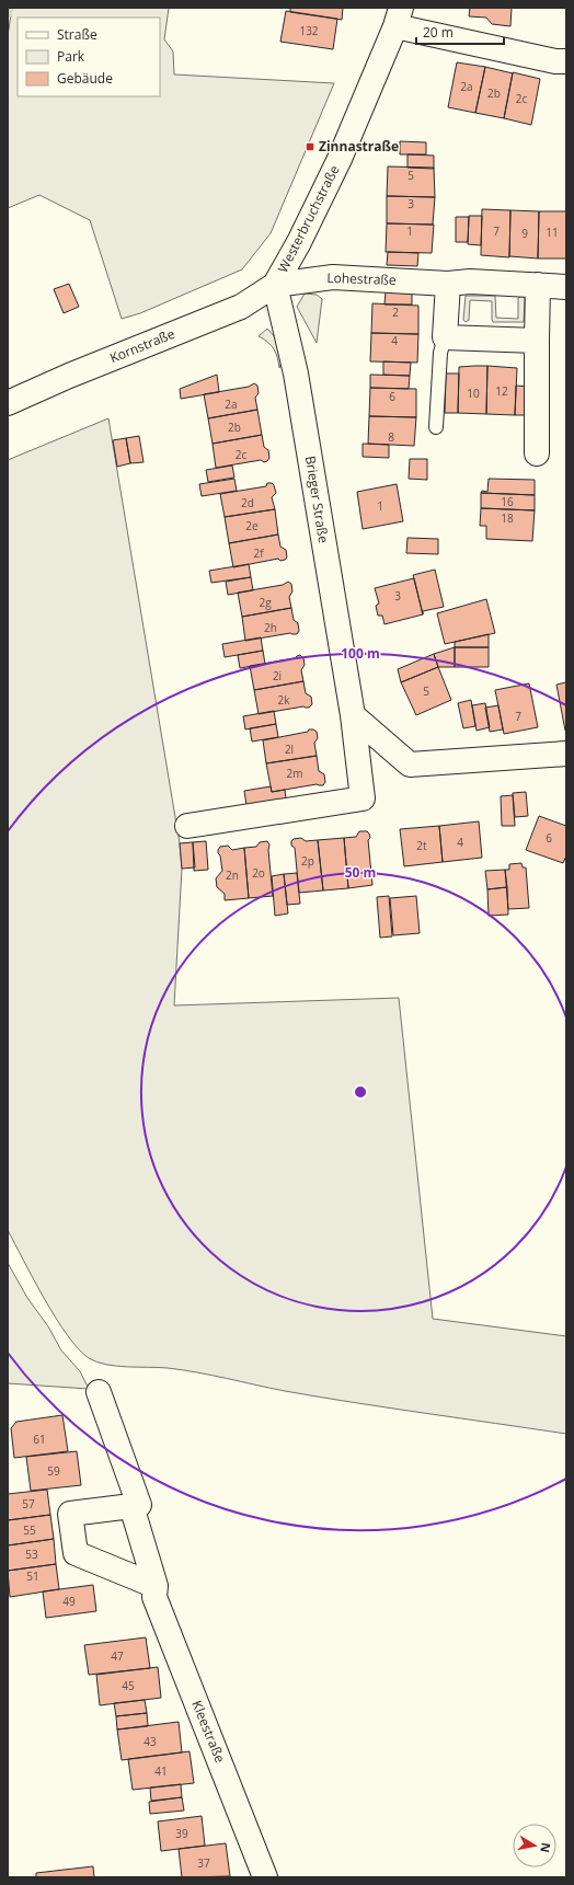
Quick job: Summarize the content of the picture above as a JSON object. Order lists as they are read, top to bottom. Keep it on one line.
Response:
{"streets":{"street":["Westerbruchstraße","Lohestraße","Kornstraße","Brieger Straße","Kleestraße"]},"crossings":[["Westerbruchstraße","Lohestraße"],["Westerbruchstraße","Kornstraße"],["Westerbruchstraße","Brieger Straße"],["Lohestraße","Kornstraße"],["Lohestraße","Brieger Straße"],["Kornstraße","Brieger Straße"]],"places":{"transit":["Zinnastraße"]},"house_numbers":["132","2a","2b","2c","5","3","1","7","11","9","2","4","12","10","6","2a","2b","8","2c","16","2d","1","18","2e","2f","3","2g","2h","2i","5","2k","7","2l","2m","6","4","2t","2p","2o","2n","61","59","57","55","53","51","49","47","45","43","41","39","37"],"legend":["Straße","Park","Gebäude"],"scale_bar":"20 m","north":"right","rings":["100 m","50 m"]}
